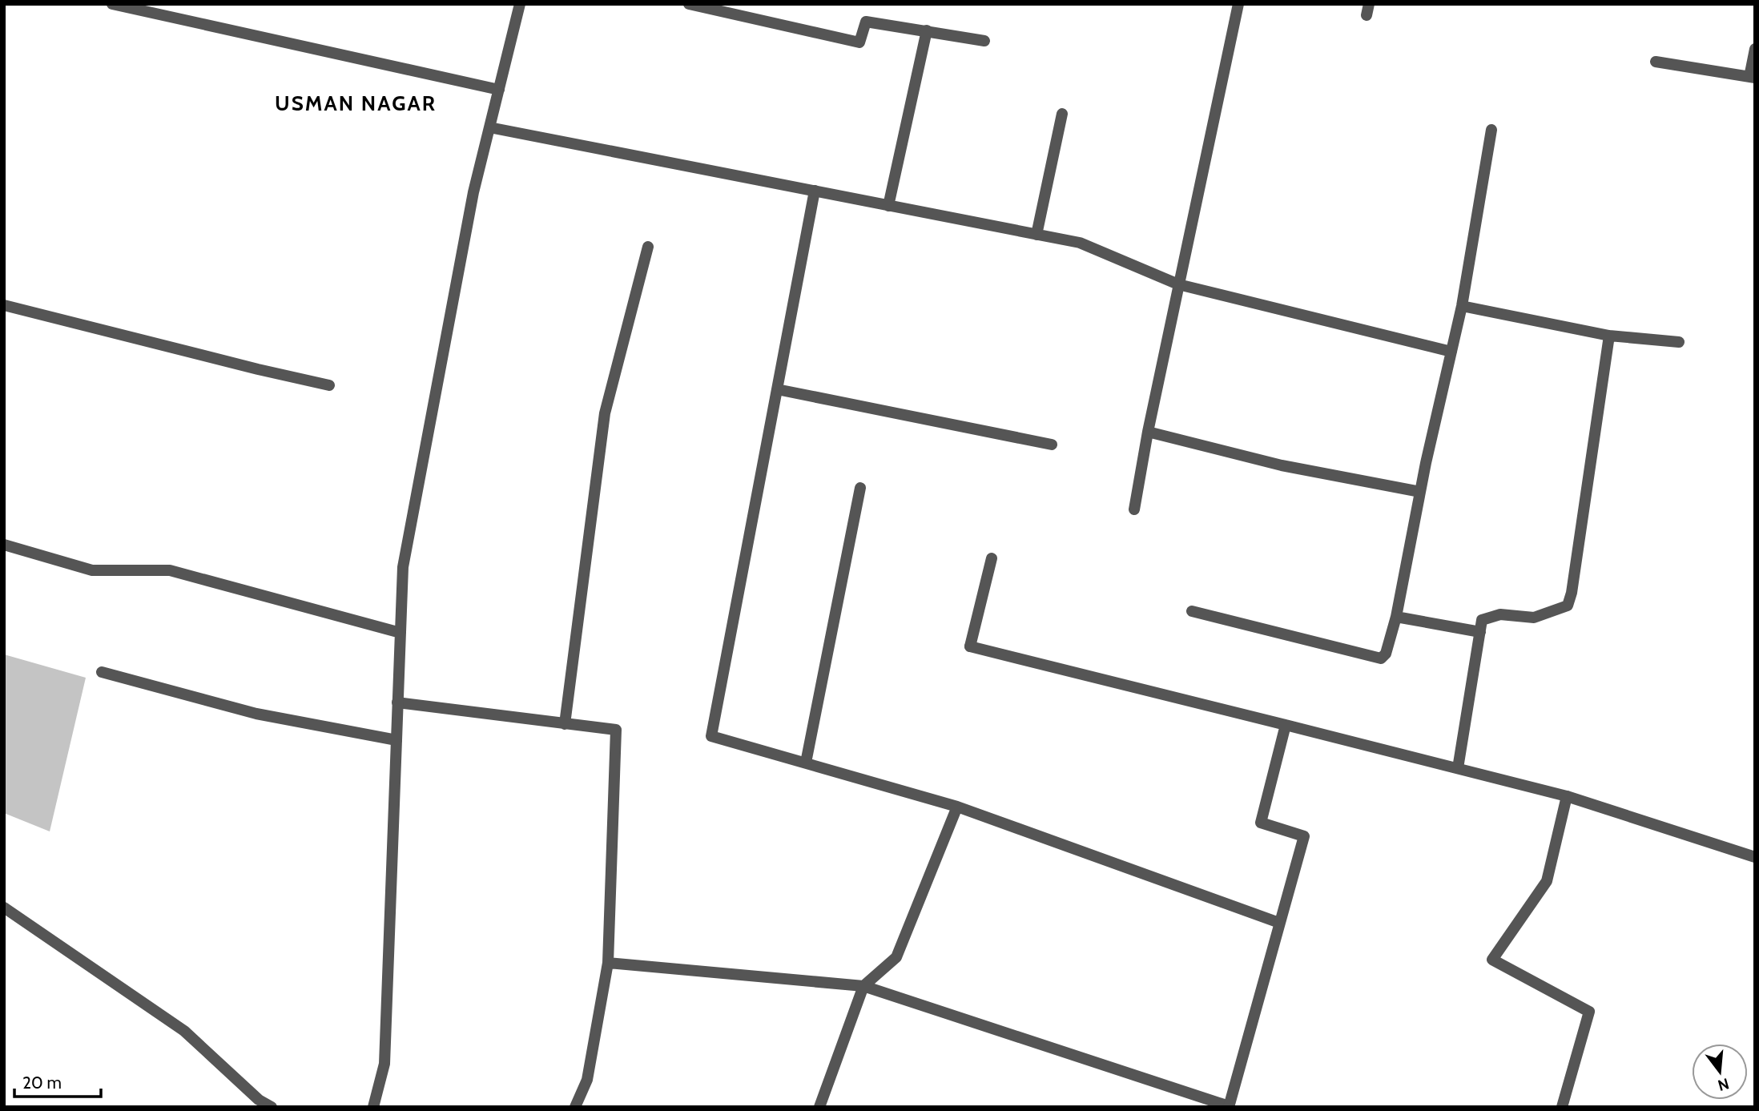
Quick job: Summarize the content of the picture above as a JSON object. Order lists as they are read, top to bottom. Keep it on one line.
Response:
{"districts":["USMAN NAGAR"],"scale_bar":"20 m","north":"bottom"}
